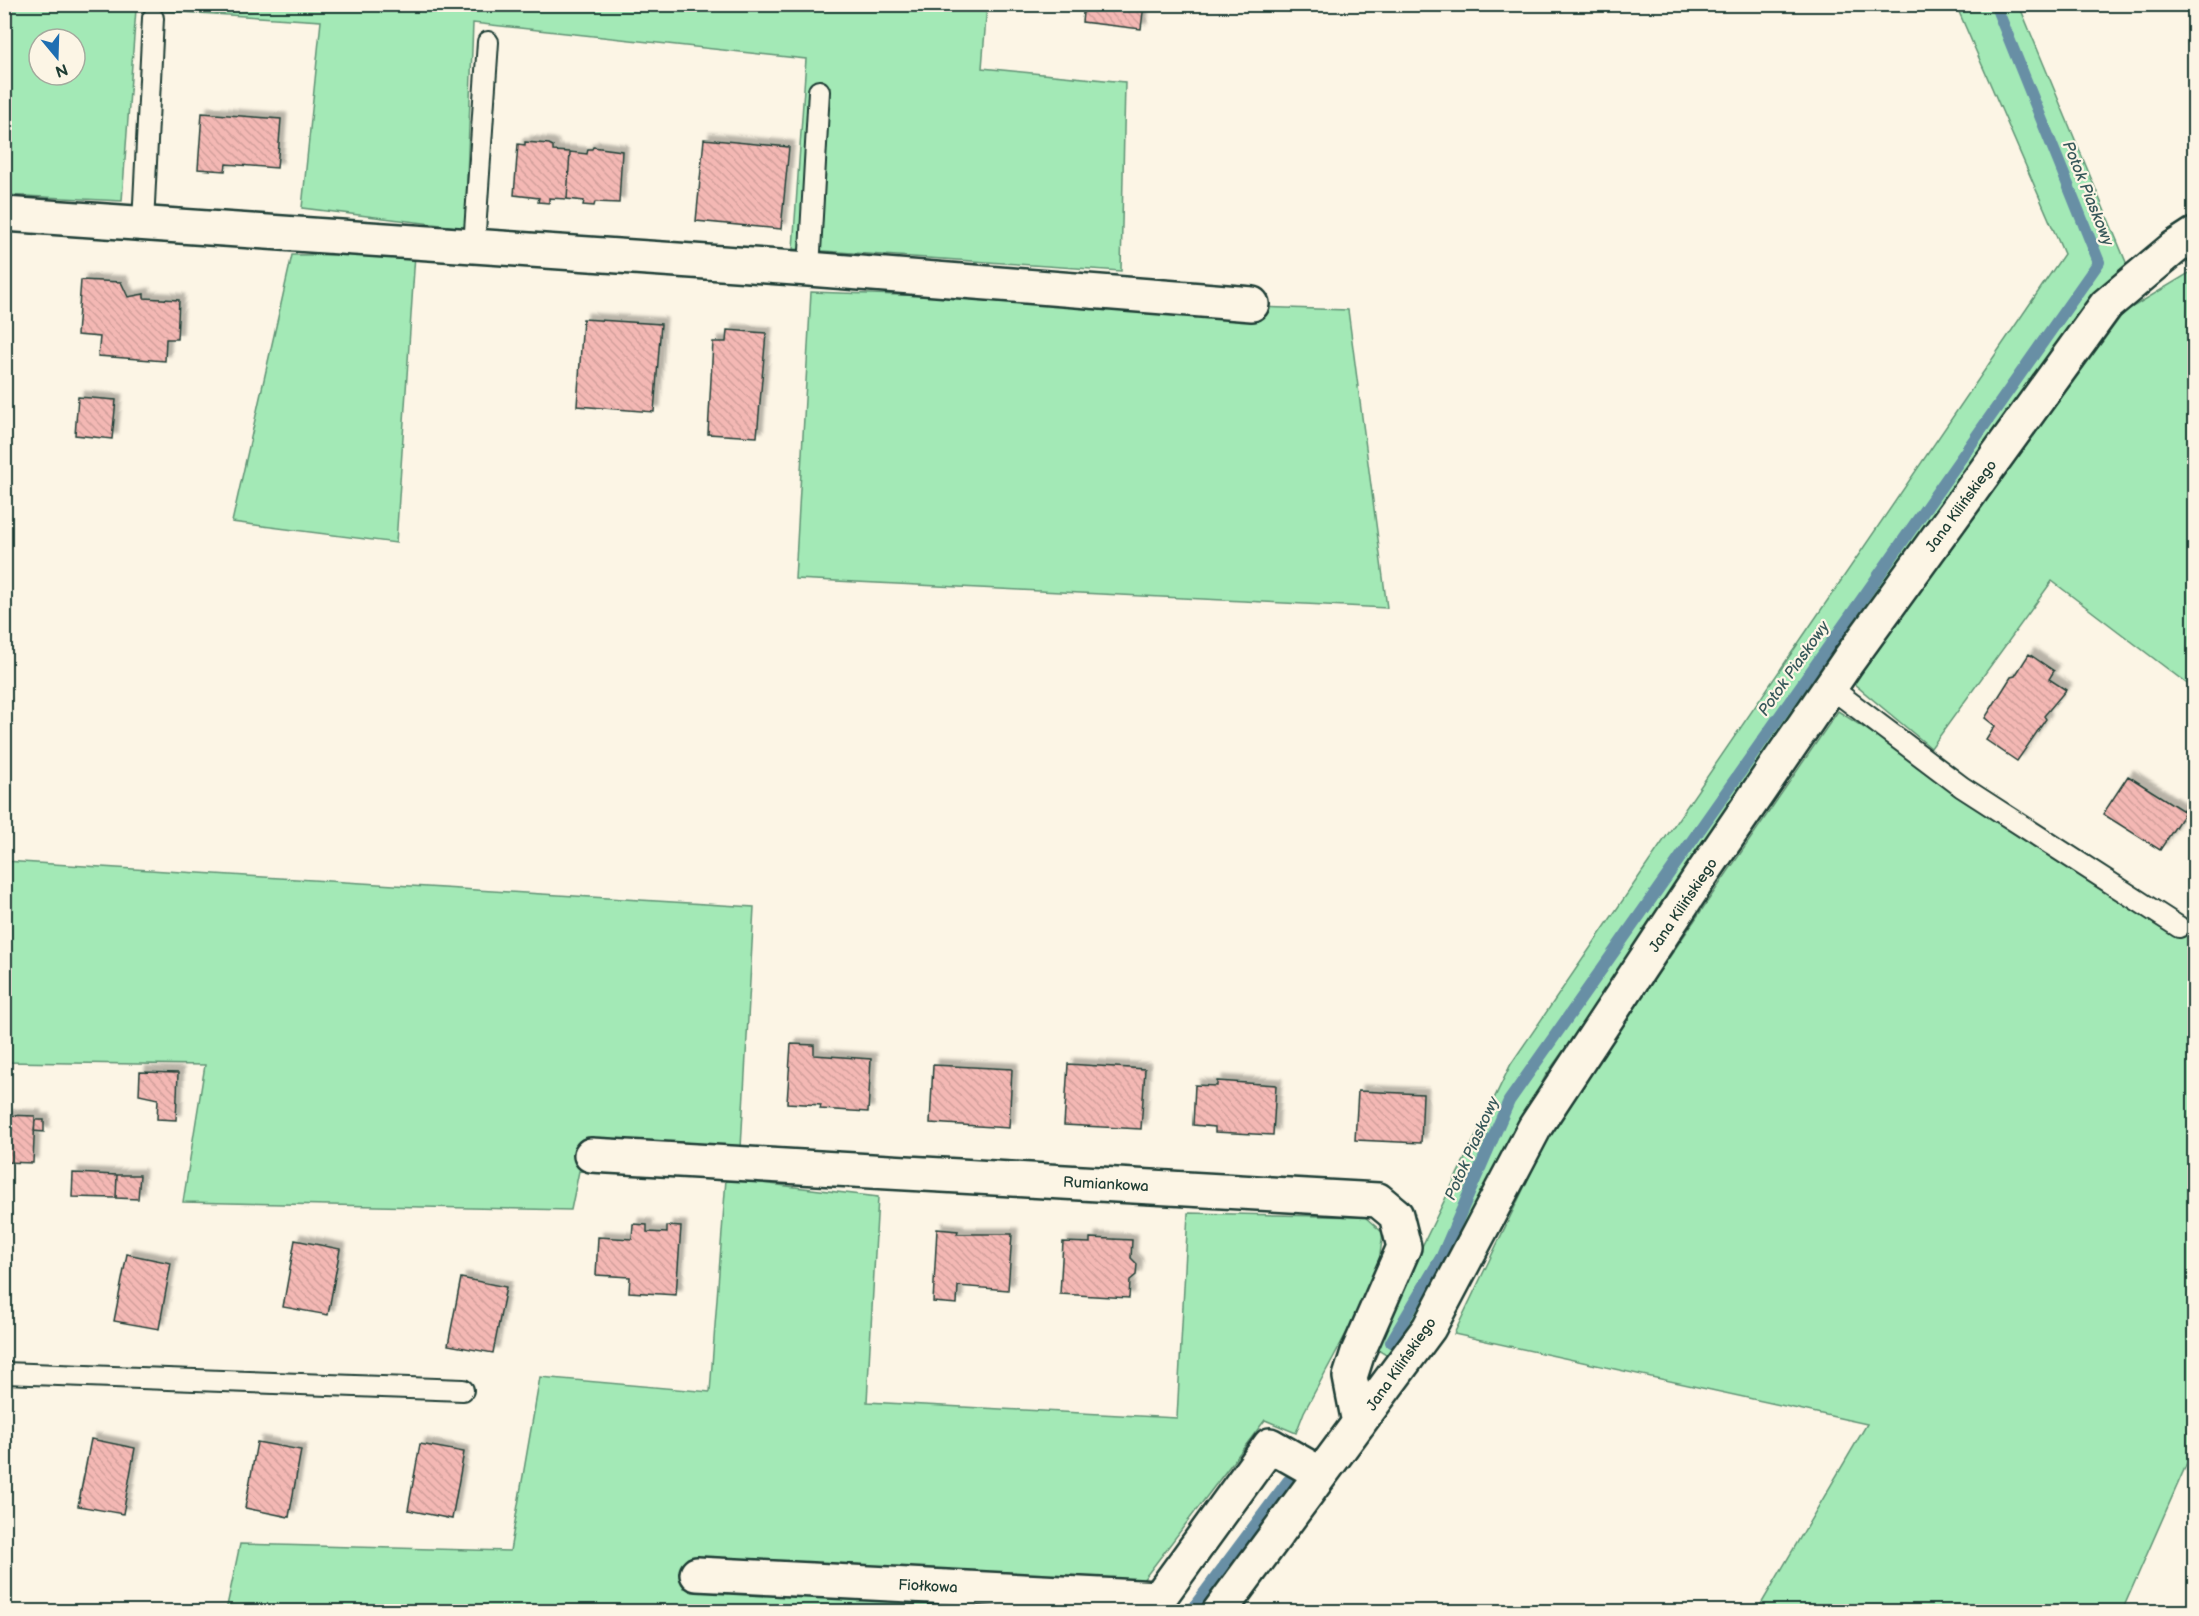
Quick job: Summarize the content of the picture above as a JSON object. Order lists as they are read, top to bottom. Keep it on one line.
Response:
{"streets":{"street":["Jana Kilińskiego","Rumiankowa","Fiołkowa"]},"crossings":[["Jana Kilińskiego","Rumiankowa"],["Jana Kilińskiego","Fiołkowa"]],"water":["Potok Piaskowy"],"north":"bottom"}
